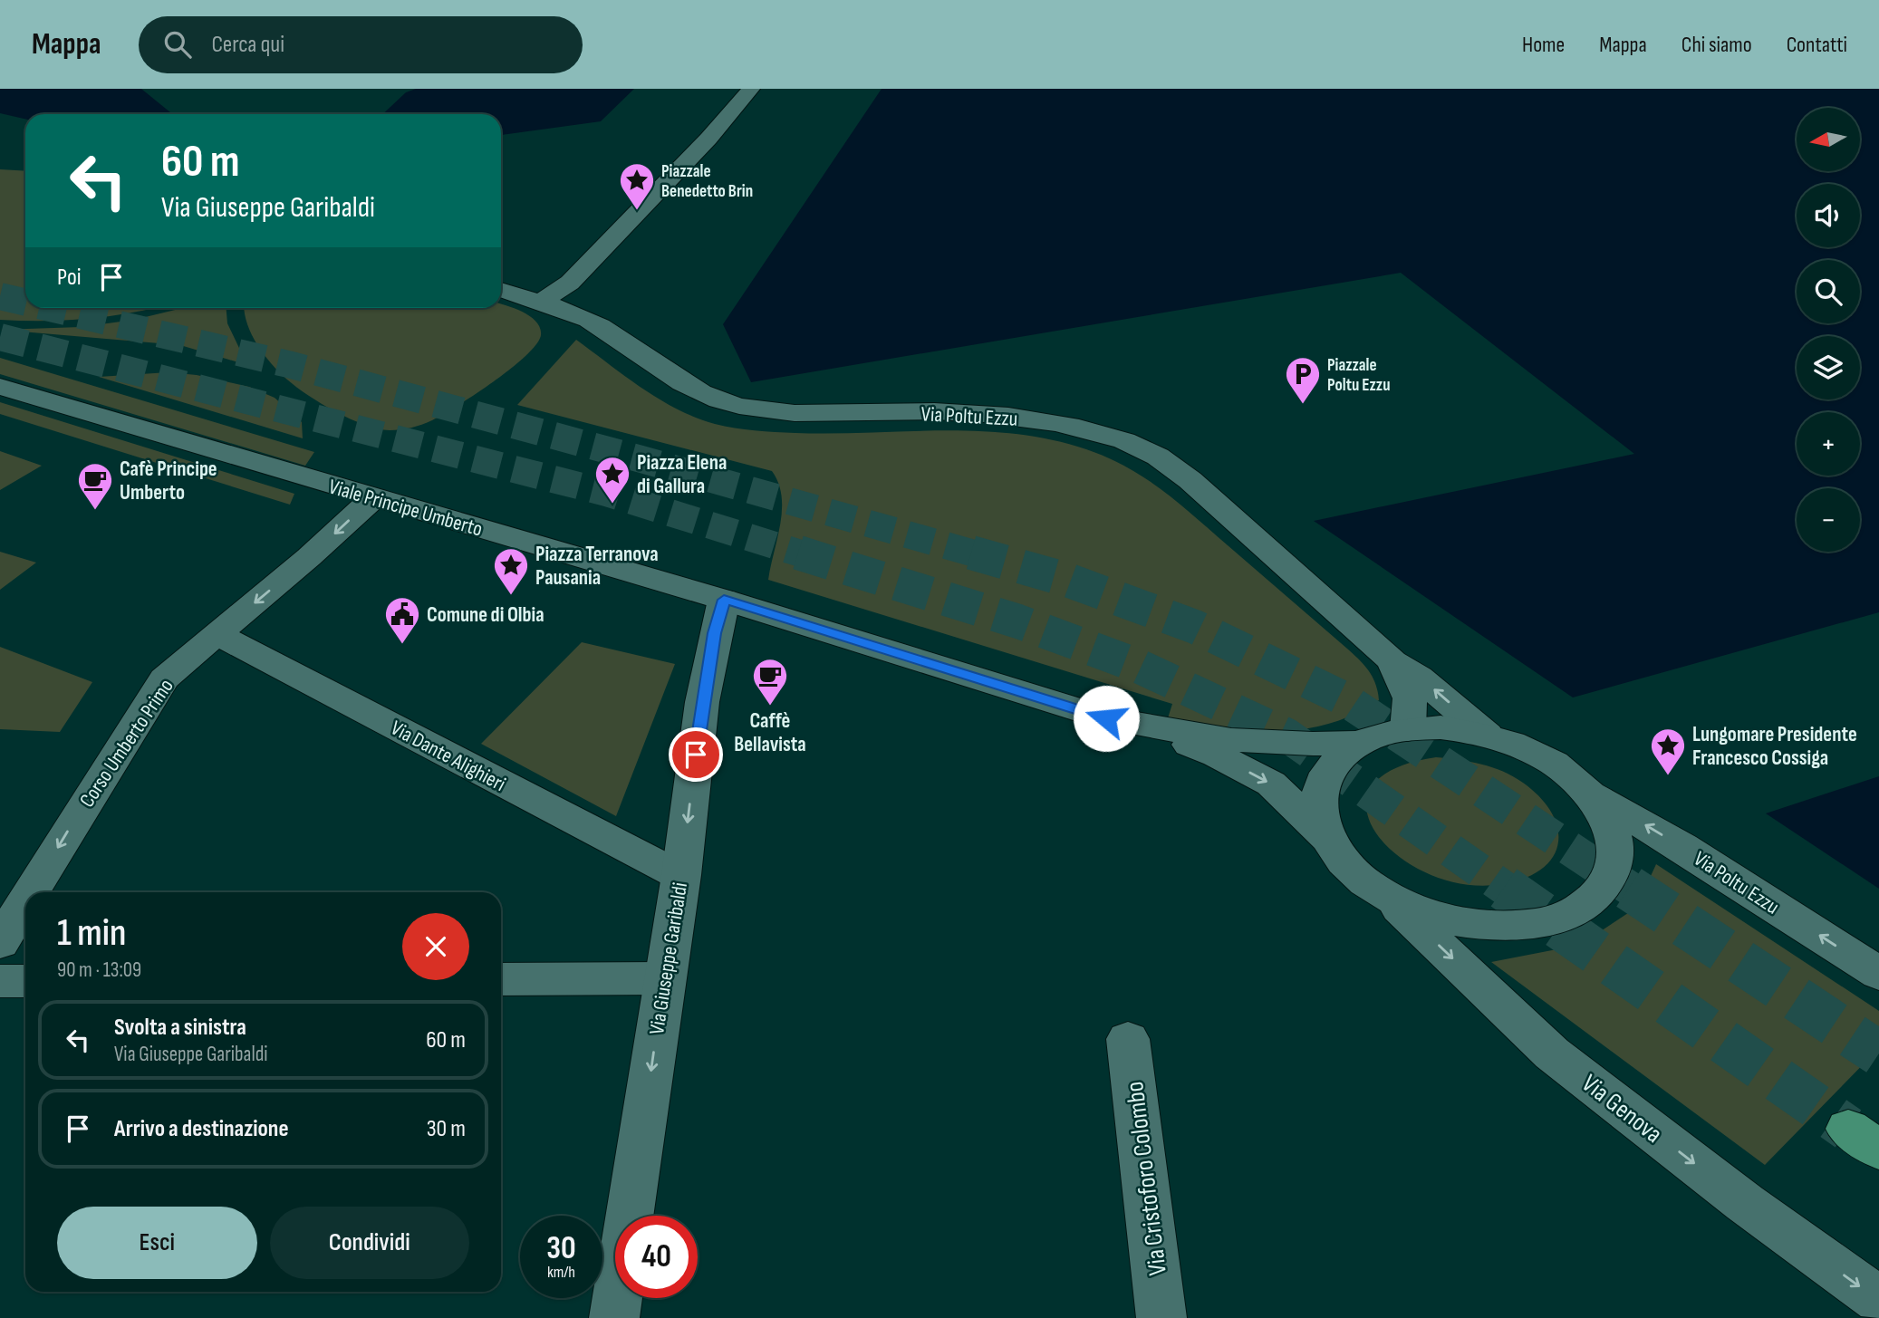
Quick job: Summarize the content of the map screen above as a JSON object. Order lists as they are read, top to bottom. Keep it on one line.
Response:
{"streets":{"street":["Via Poltu Ezzu","Viale Principe Umberto","Corso Umberto Primo","Via Dante Alighieri","Via Giuseppe Garibaldi","Via Genova","Via Cristoforo Colombo"]},"crossings":[["Viale Principe Umberto","Corso Umberto Primo"],["Viale Principe Umberto","Via Giuseppe Garibaldi"],["Viale Principe Umberto","Via Genova"],["Corso Umberto Primo","Via Dante Alighieri"],["Via Dante Alighieri","Via Giuseppe Garibaldi"]],"one_way":["Corso Umberto Primo","Via Giuseppe Garibaldi","Via Genova"],"places":{"place":["Piazzale Benedetto Brin","Piazza Elena di Gallura","Piazza Terranova Pausania","Lungomare Presidente Francesco Cossiga"],"parking":["Piazzale Poltu Ezzu"],"cafe":["Cafè Principe Umberto","Caffè Bellavista"],"public building":["Comune di Olbia"]},"north":"left","page":{"header":"Mappa","search":"Cerca qui","nav":["Home","Mappa","Chi siamo","Contatti"],"map_buttons":["+","−"],"turn":["60 m","Via Giuseppe Garibaldi"],"then":"Poi","heading":["1 min","90 m · 13:09"],"list":[{"name":"Svolta a sinistra","note":"Via Giuseppe Garibaldi","value":"60 m"},{"name":"Arrivo a destinazione","value":"30 m"}],"buttons":["Esci","Condividi"],"speed":"30 km/h","limit":"40"}}
